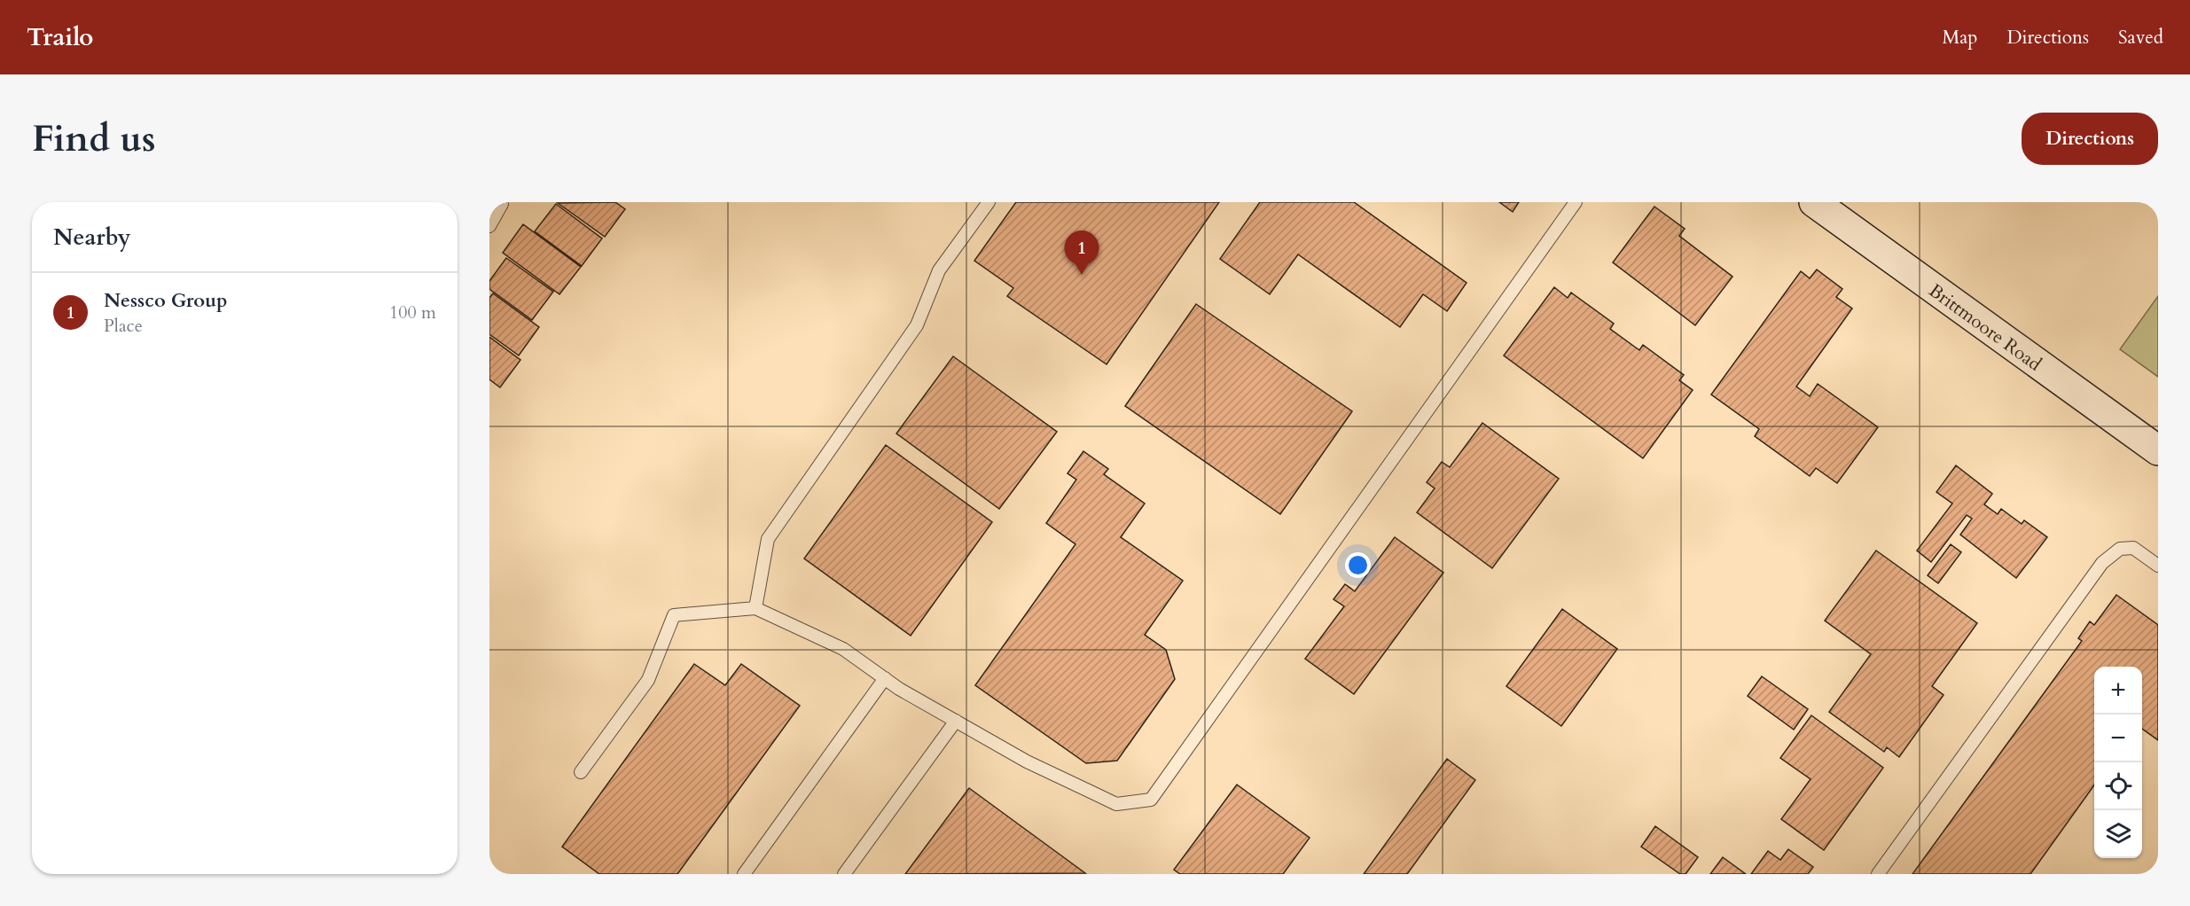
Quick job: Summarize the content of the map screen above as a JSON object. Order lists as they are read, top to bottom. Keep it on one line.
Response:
{"streets":{"main road":["Brittmoore Road"]},"page":{"header":"Trailo","nav":["Map","Directions","Saved"],"buttons":"Directions","title":"Find us","heading":"Nearby","pins":"1","list":[{"mark":"1","name":"Nessco Group","note":"Place","value":"100 m"}],"map_buttons":["+","−"]}}
